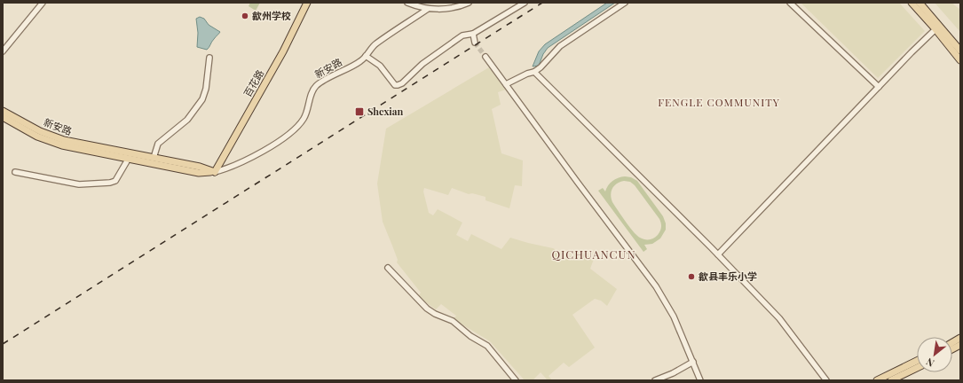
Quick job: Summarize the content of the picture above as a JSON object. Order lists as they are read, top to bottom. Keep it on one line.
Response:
{"streets":{"main road":["新安路","百花路"]},"crossings":[["新安路","百花路"]],"districts":["FENGLE COMMUNITY","QICHUANCUN"],"places":{"other":["歙州学校","歙县丰乐小学"],"transit":["Shexian"]},"north":"bottom left"}
